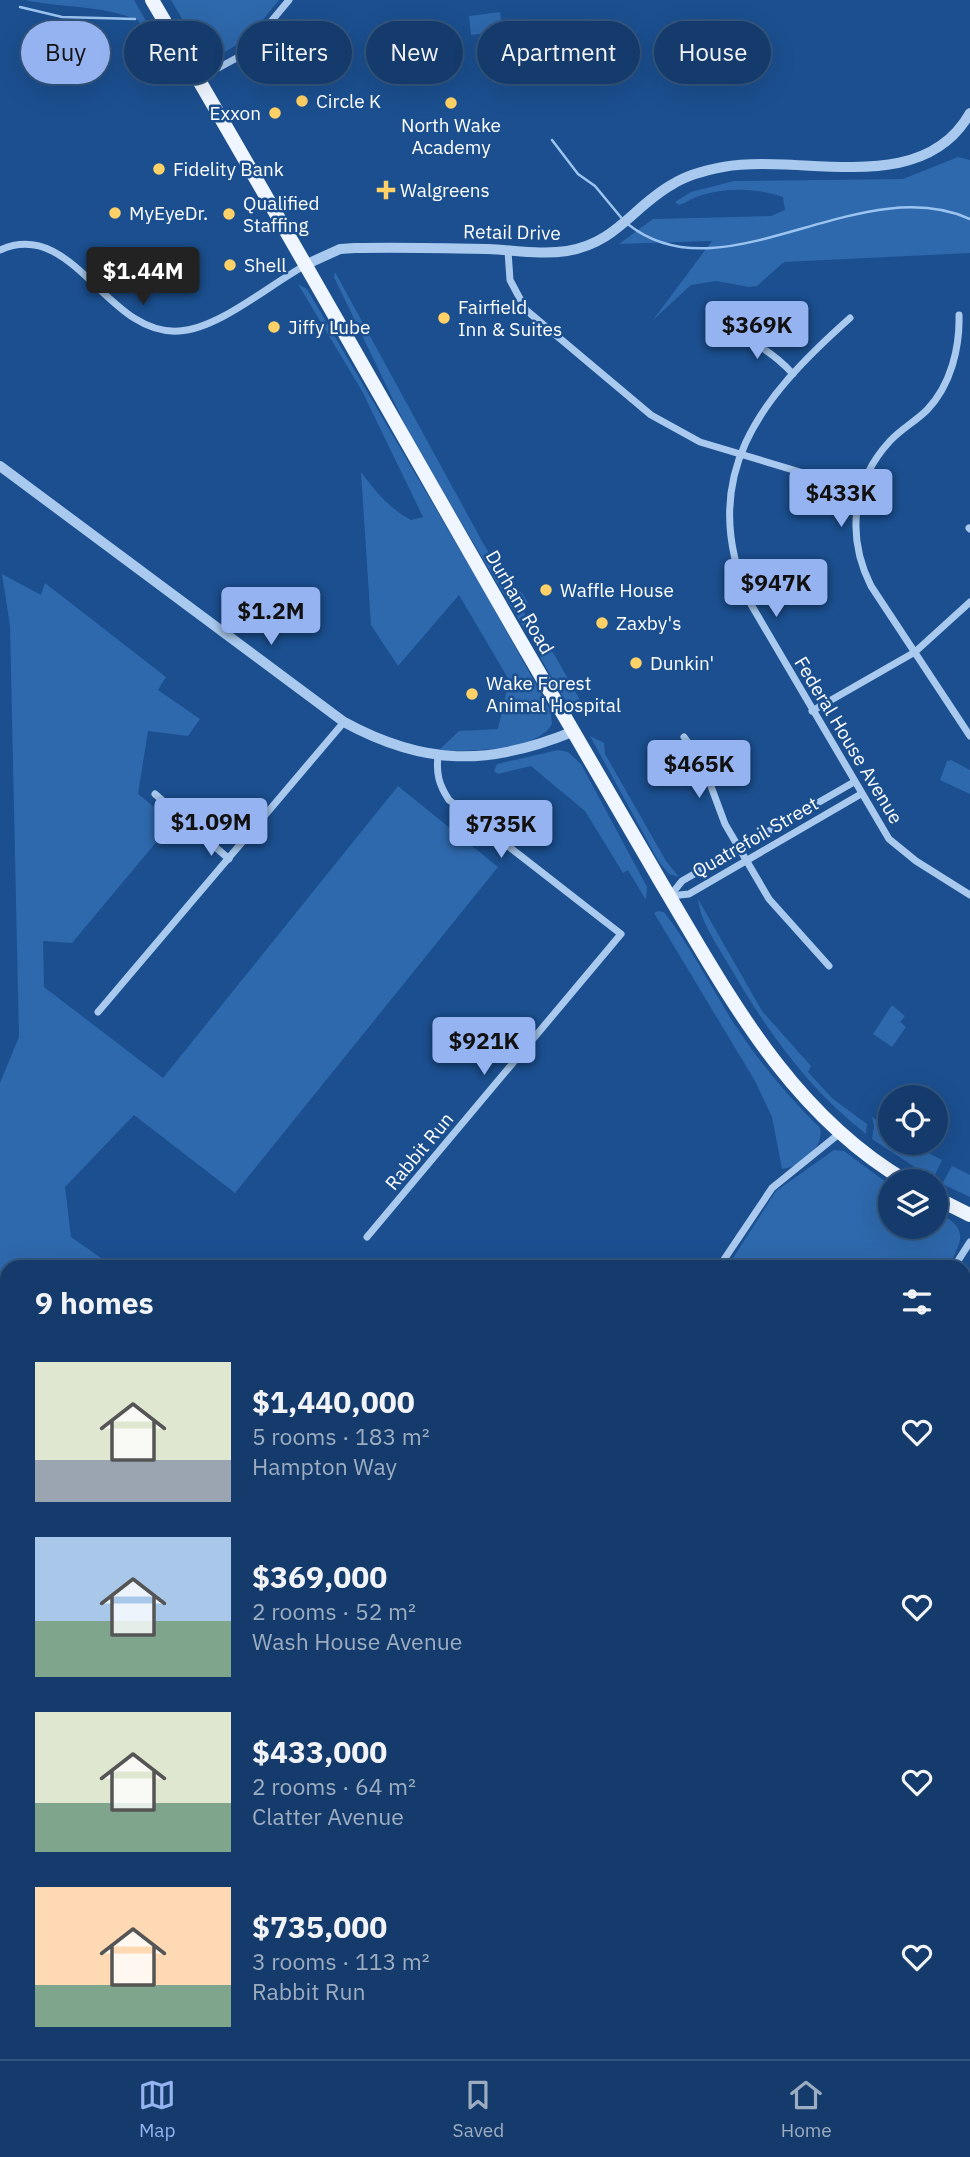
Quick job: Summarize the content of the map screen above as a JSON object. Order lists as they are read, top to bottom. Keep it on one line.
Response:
{"streets":{"main road":["Durham Road"],"street":["Retail Drive","Federal House Avenue","Quatrefoil Street","Rabbit Run"]},"crossings":[["Retail Drive","Durham Road"],["Durham Road","Quatrefoil Street"],["Federal House Avenue","Quatrefoil Street"]],"places":{"other":["Circle K","North Wake Academy","Exxon","Fidelity Bank","MyEyeDr.","Qualified Staffing","Shell","Fairfield Inn & Suites","Jiffy Lube","Waffle House","Zaxby's","Dunkin'","Wake Forest Animal Hospital"],"health":["Walgreens"]},"page":{"chip":["Buy","Rent","Filters","New","Apartment","House"],"price":["$1.44M","$369K","$433K","$947K","$1.2M","$465K","$1.09M","$735K","$921K"],"heading":"9 homes","list":[{"name":"$1,440,000","note":"5 rooms · 183 m² · Hampton Way"},{"name":"$369,000","note":"2 rooms · 52 m² · Wash House Avenue"},{"name":"$433,000","note":"2 rooms · 64 m² · Clatter Avenue"},{"name":"$735,000","note":"3 rooms · 113 m² · Rabbit Run"}],"tabs":["Map","Saved","Home"]}}
